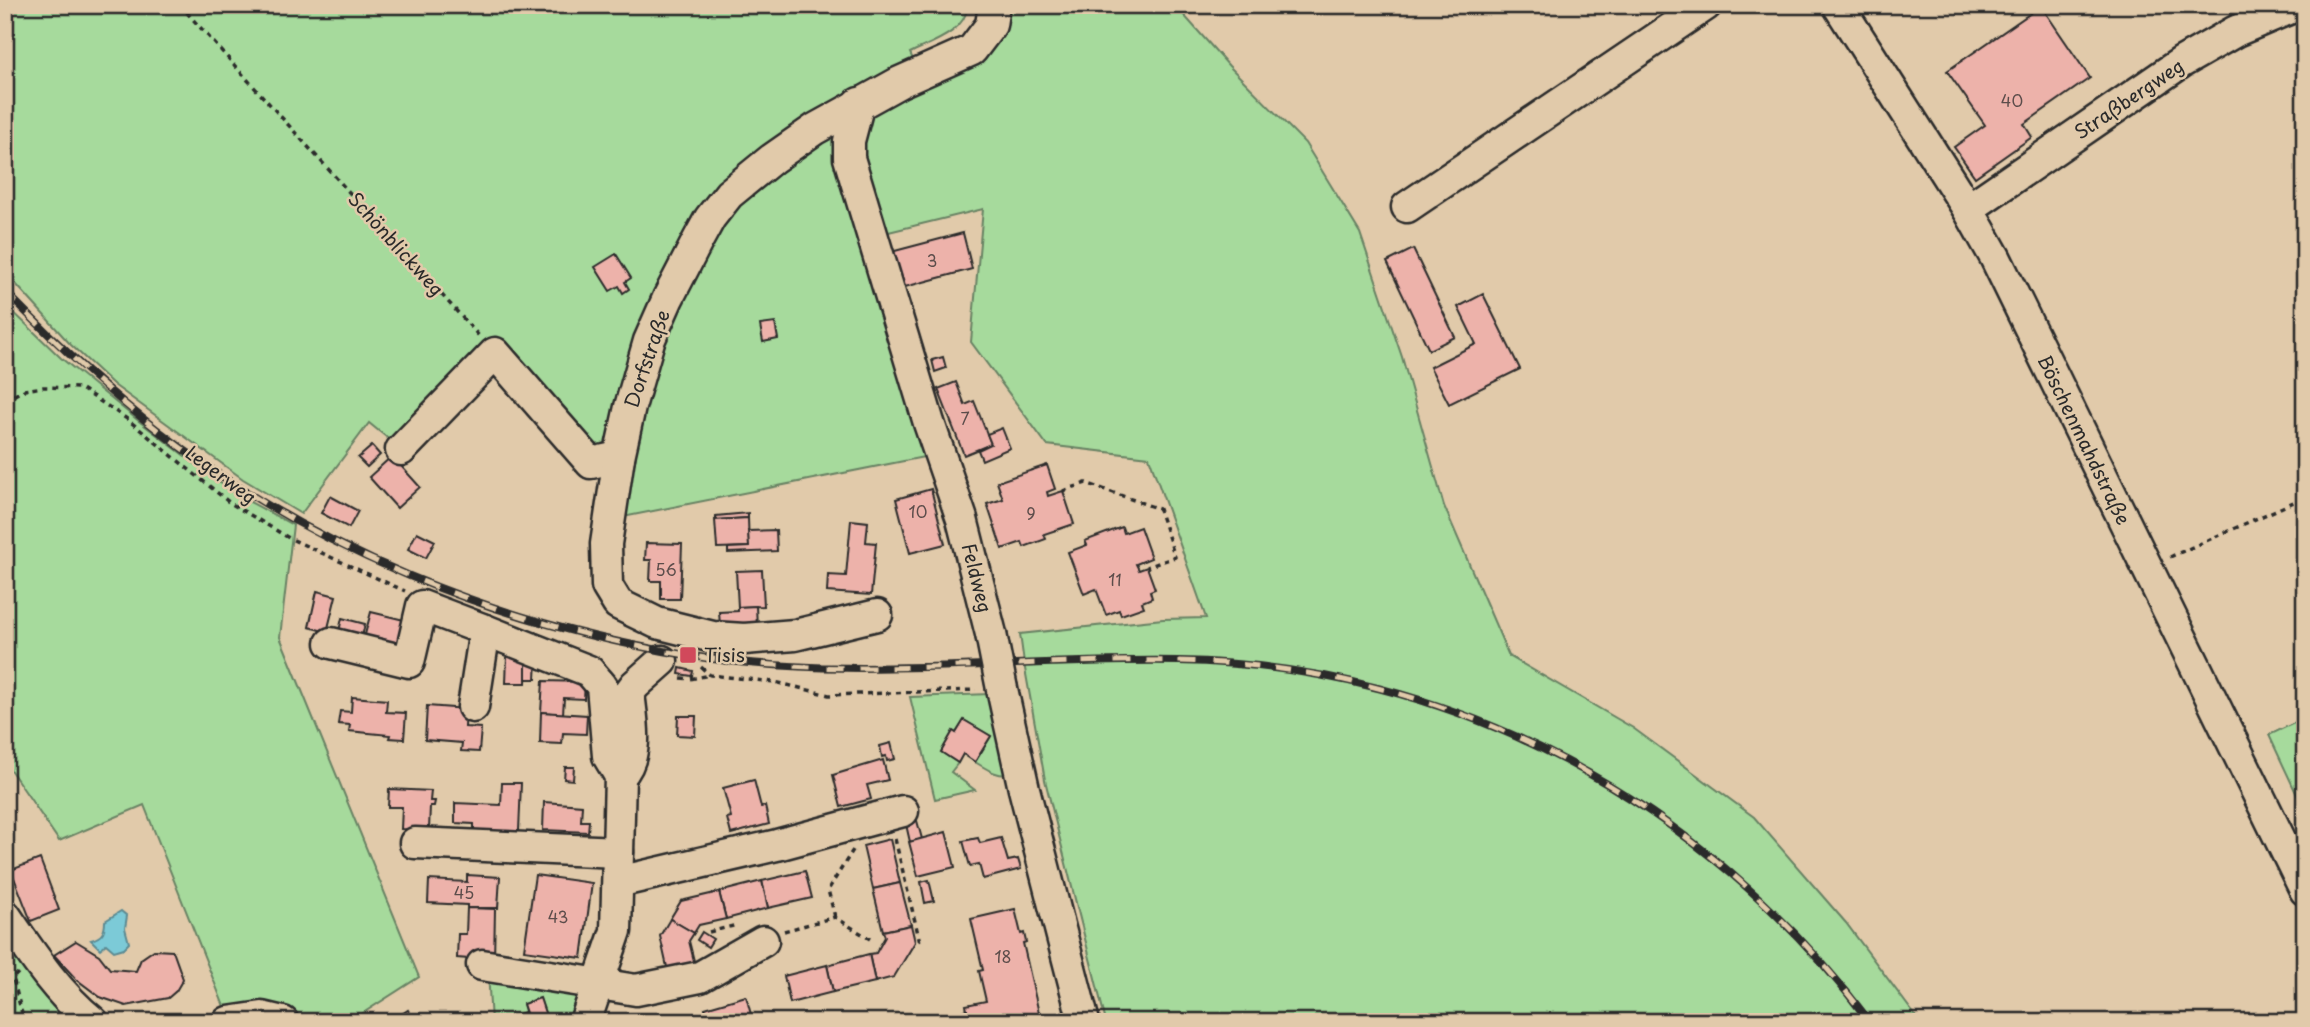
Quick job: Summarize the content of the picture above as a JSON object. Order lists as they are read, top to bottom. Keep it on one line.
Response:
{"streets":{"street":["Straßbergweg","Dorfstraße","Böschenmahdstraße","Feldweg"],"path":["Schönblickweg","Legerweg"]},"crossings":[["Straßbergweg","Böschenmahdstraße"],["Dorfstraße","Feldweg"]],"places":{"transit":["Tisis"]},"house_numbers":["40","3","7","10","9","56","11","45","43","18"]}
